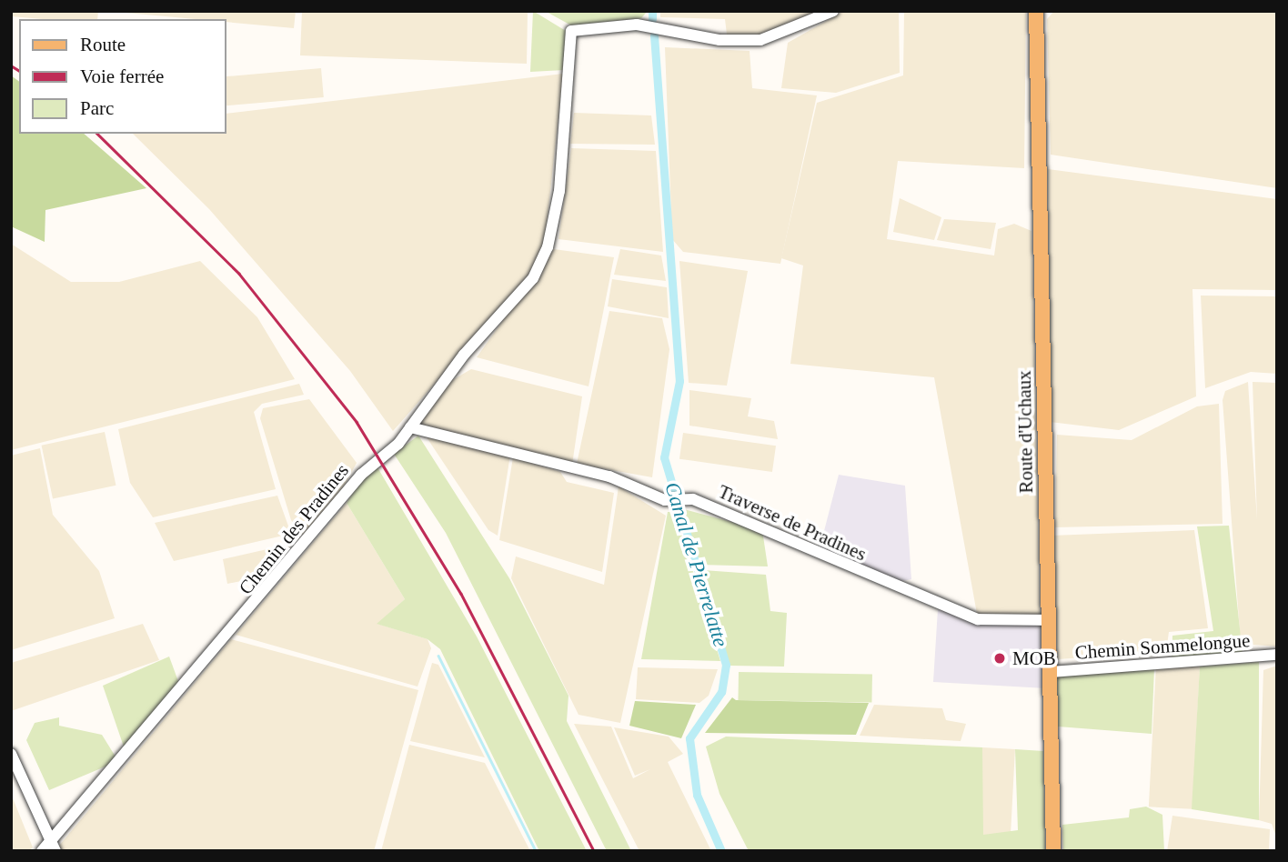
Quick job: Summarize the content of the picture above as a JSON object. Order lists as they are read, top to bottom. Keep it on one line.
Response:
{"streets":{"main road":["Route d'Uchaux"],"street":["Traverse de Pradines","Chemin des Pradines","Chemin Sommelongue"]},"crossings":[["Route d'Uchaux","Traverse de Pradines"],["Route d'Uchaux","Chemin Sommelongue"],["Traverse de Pradines","Chemin des Pradines"]],"water":["Canal de Pierrelatte"],"places":["MOB"],"legend":["Route","Voie ferrée","Parc"]}
